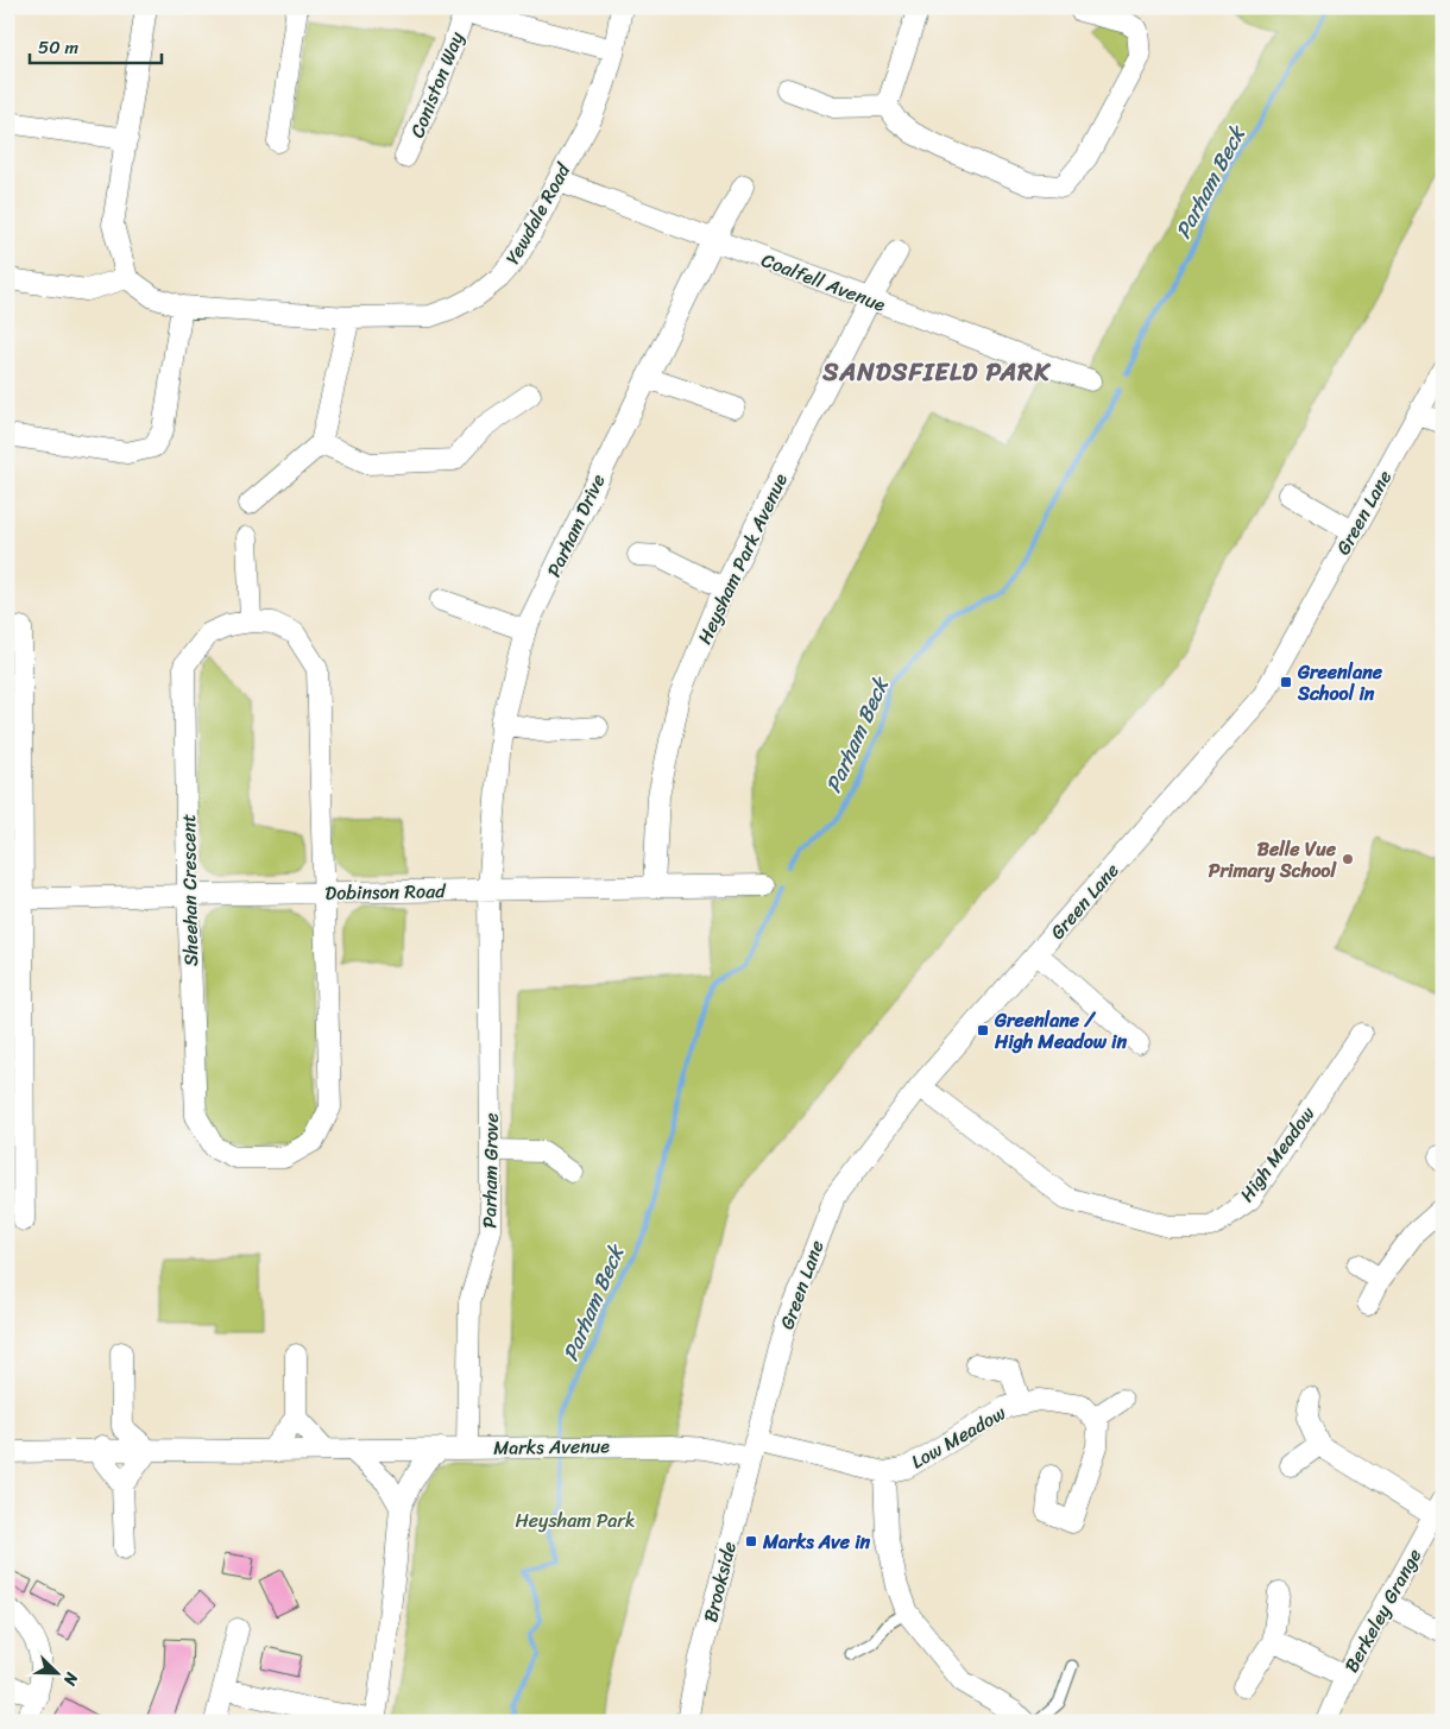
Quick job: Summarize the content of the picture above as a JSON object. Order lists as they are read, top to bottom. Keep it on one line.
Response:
{"streets":{"street":["Coniston Way","Yewdale Road","Coalfell Avenue","Green Lane","Parham Drive","Heysham Park Avenue","Sheehan Crescent","Dobinson Road","High Meadow","Parham Grove","Low Meadow","Marks Avenue","Brookside","Berkeley Grange"]},"crossings":[["Coniston Way","Yewdale Road"],["Yewdale Road","Coalfell Avenue"],["Coalfell Avenue","Parham Drive"],["Coalfell Avenue","Heysham Park Avenue"],["Green Lane","High Meadow"],["Green Lane","Low Meadow"],["Green Lane","Marks Avenue"],["Green Lane","Brookside"],["Parham Drive","Dobinson Road"],["Parham Drive","Parham Grove"],["Heysham Park Avenue","Dobinson Road"],["Sheehan Crescent","Dobinson Road"],["Dobinson Road","Parham Grove"],["Parham Grove","Marks Avenue"],["Low Meadow","Marks Avenue"],["Low Meadow","Brookside"],["Marks Avenue","Brookside"]],"districts":["SANDSFIELD PARK"],"water":["Parham Beck"],"parks":["Heysham Park"],"places":{"transit":["Greenlane School in","Greenlane / High Meadow in","Marks Ave in"],"other":["Belle Vue Primary School"]},"scale_bar":"50 m","north":"bottom right"}
